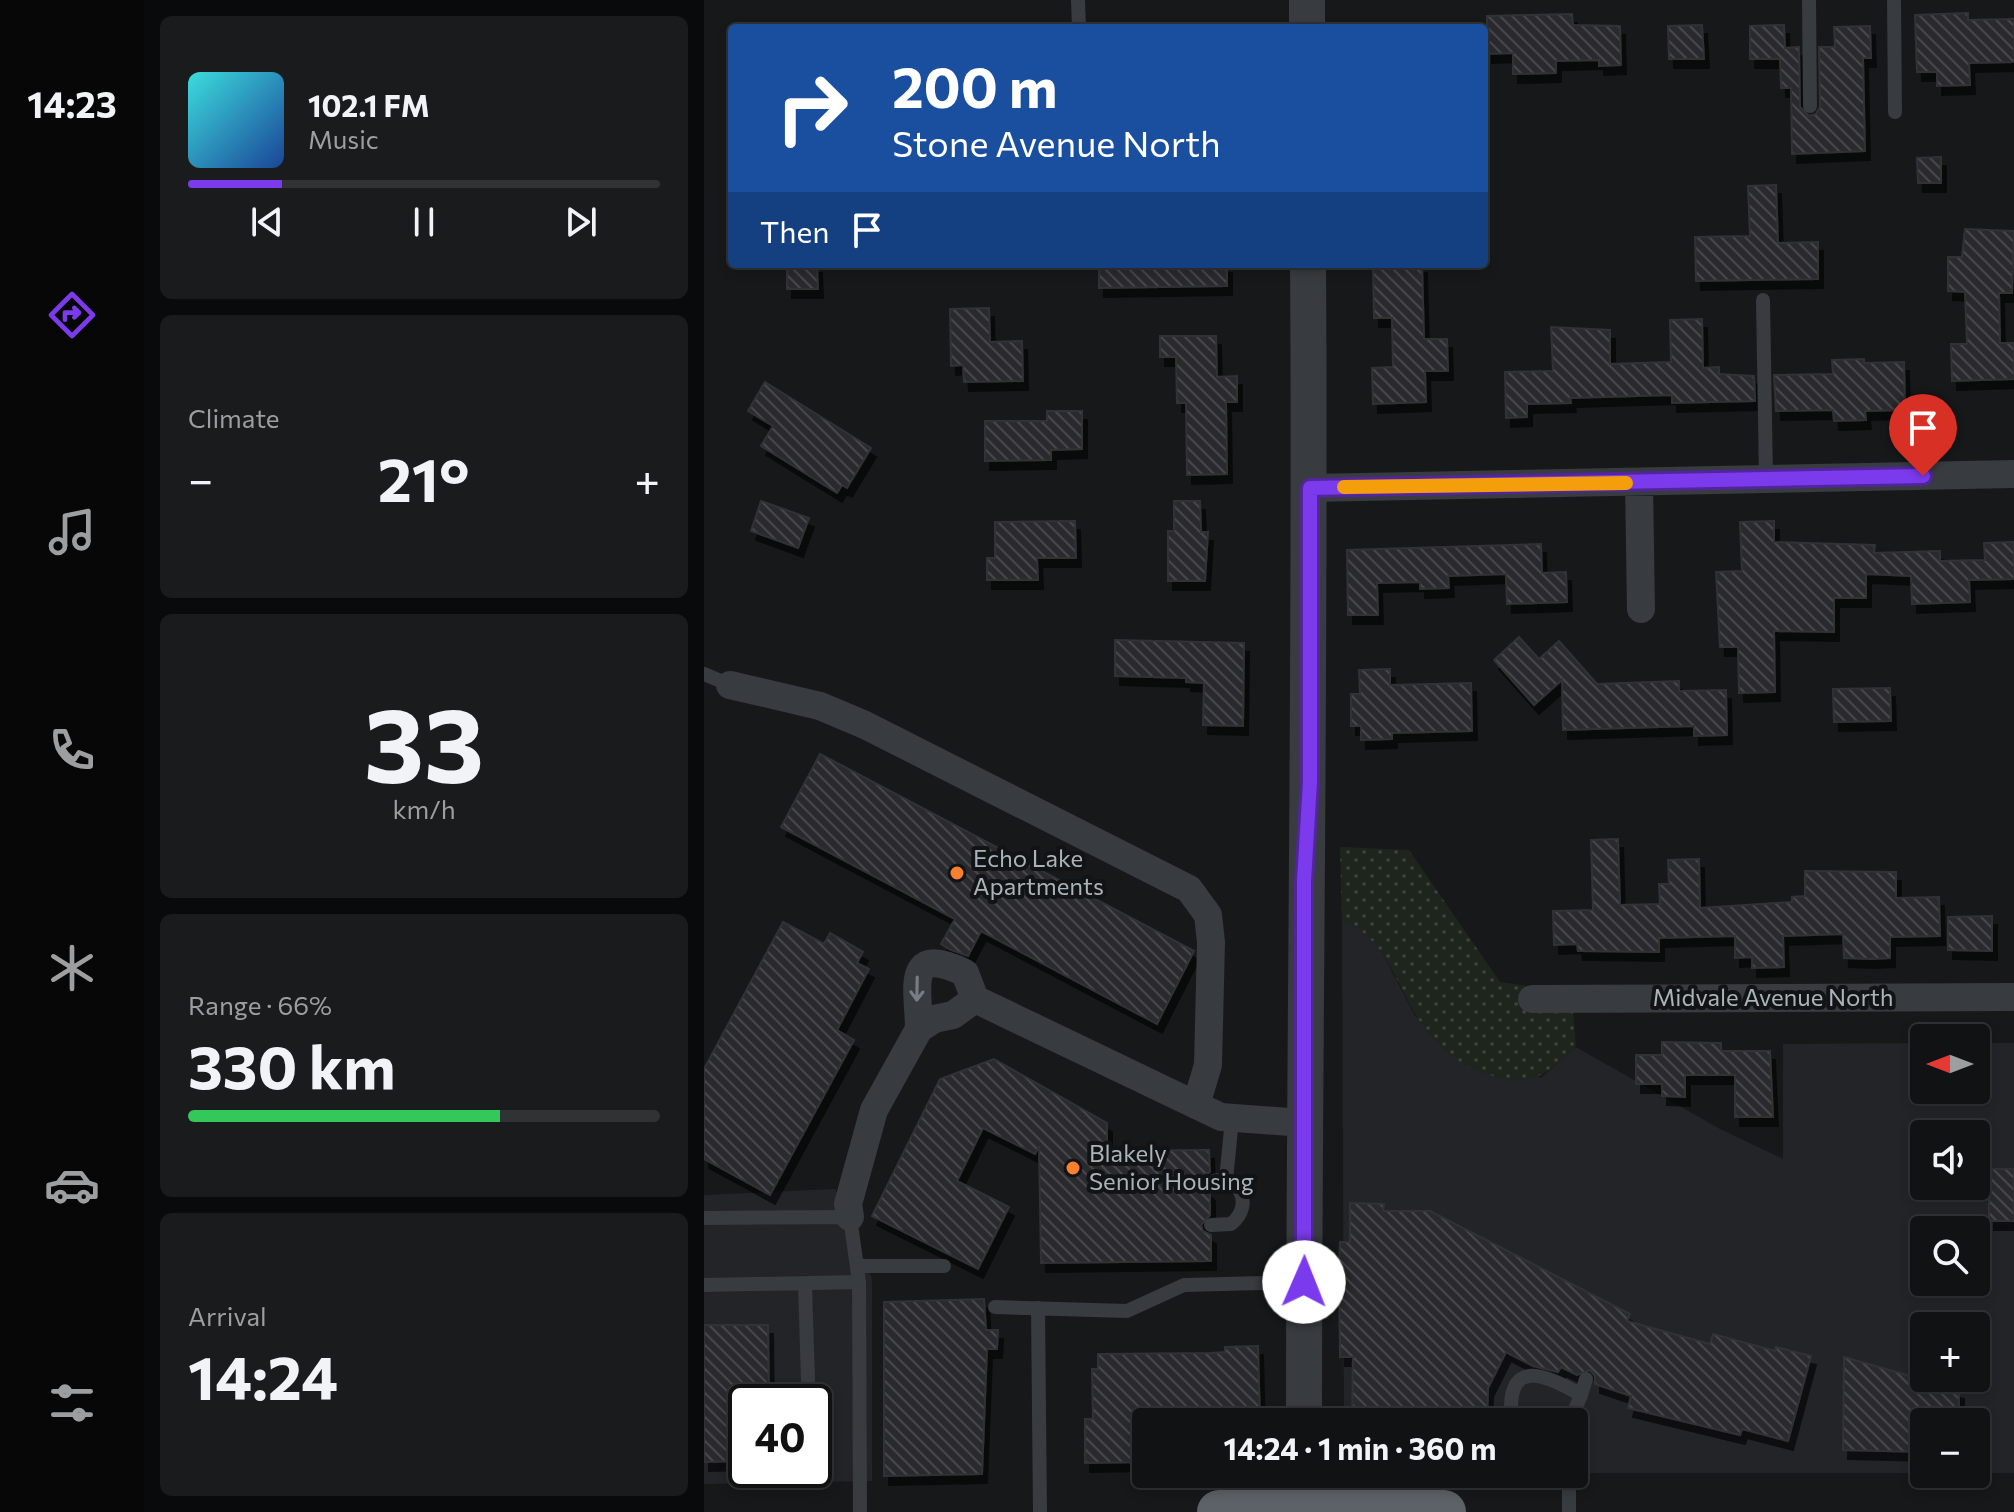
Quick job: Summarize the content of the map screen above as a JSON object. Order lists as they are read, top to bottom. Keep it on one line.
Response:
{"streets":{"street":["Midvale Avenue North"]},"places":["Echo Lake Apartments","Blakely Senior Housing"],"north":"left","page":{"tabs":"14:23","turn":["200 m","Stone Avenue North"],"song":["102.1 FM","Music"],"then":"Then","tile":["Climate",["33","km/h"],["Range · 66%","330 km"],["Arrival","14:24"]],"heat":["−","21°","+"],"map_buttons":["+","−"],"limit":"40","trip":"14:24 · 1 min · 360 m"}}
